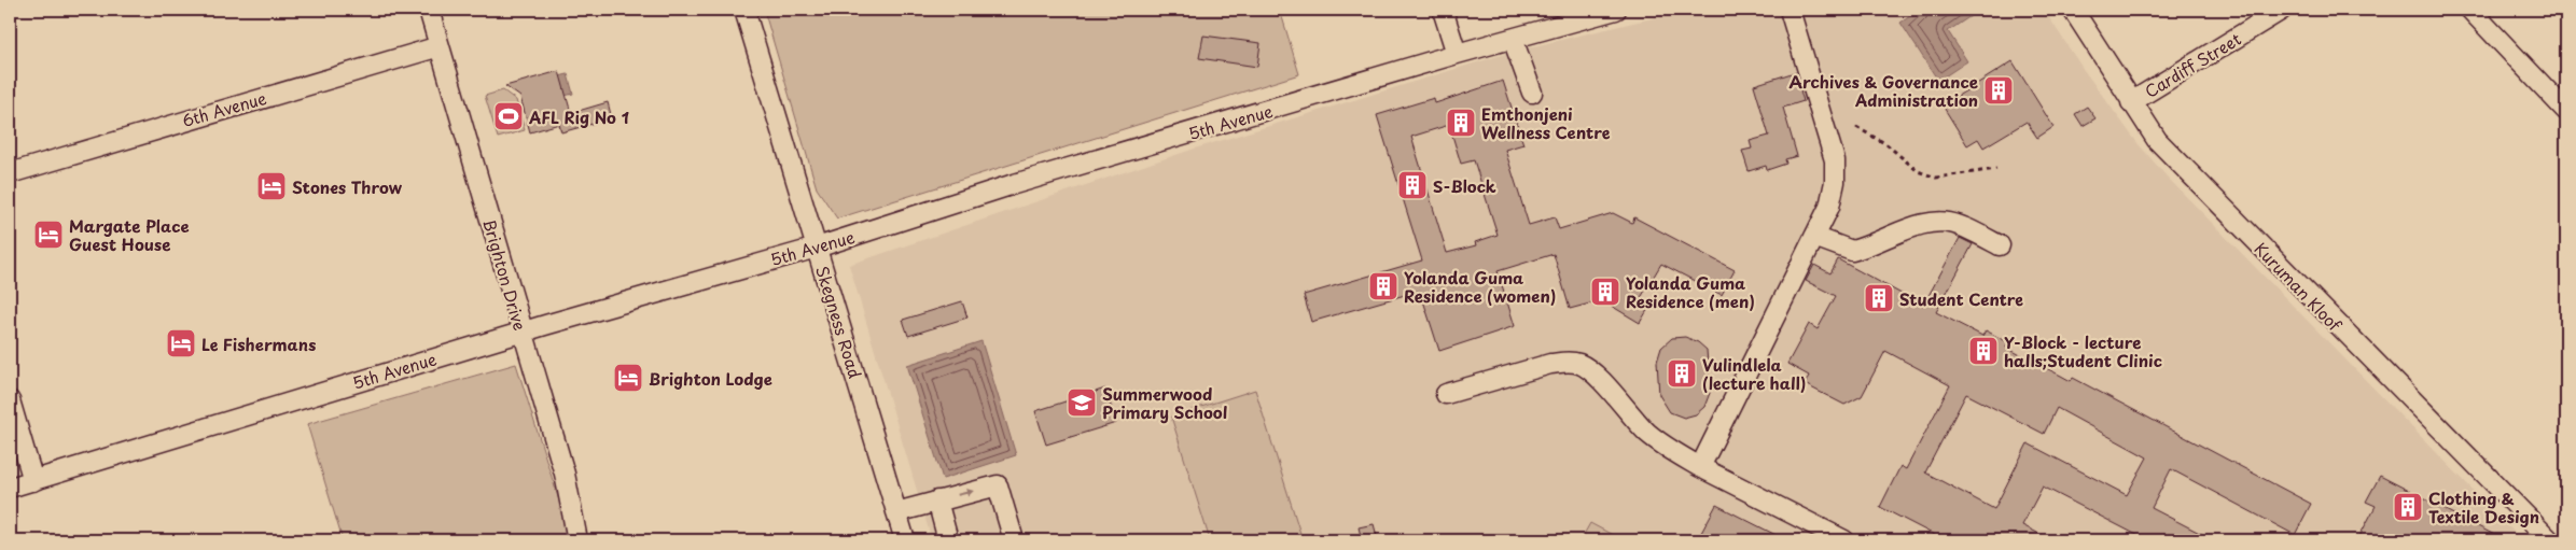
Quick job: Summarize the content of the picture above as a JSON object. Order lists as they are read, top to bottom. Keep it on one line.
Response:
{"streets":{"street":["Cardiff Street","6th Avenue","5th Avenue","Brighton Drive","Kuruman Kloof","Skegness Road"]},"crossings":[["Cardiff Street","Kuruman Kloof"],["6th Avenue","Brighton Drive"],["5th Avenue","Brighton Drive"],["5th Avenue","Skegness Road"]],"places":{"building":["Archives & Governance Administration","Emthonjeni Wellness Centre","S-Block","Yolanda Guma Residence (women)","Yolanda Guma Residence (men)","Student Centre","Y-Block - lecture halls;Student Clinic","Vulindlela (lecture hall)","Clothing & Textile Design"],"sports":["AFL Rig No 1"],"hotel":["Stones Throw","Margate Place Guest House","Le Fishermans","Brighton Lodge"],"school or university":["Summerwood Primary School"]}}
